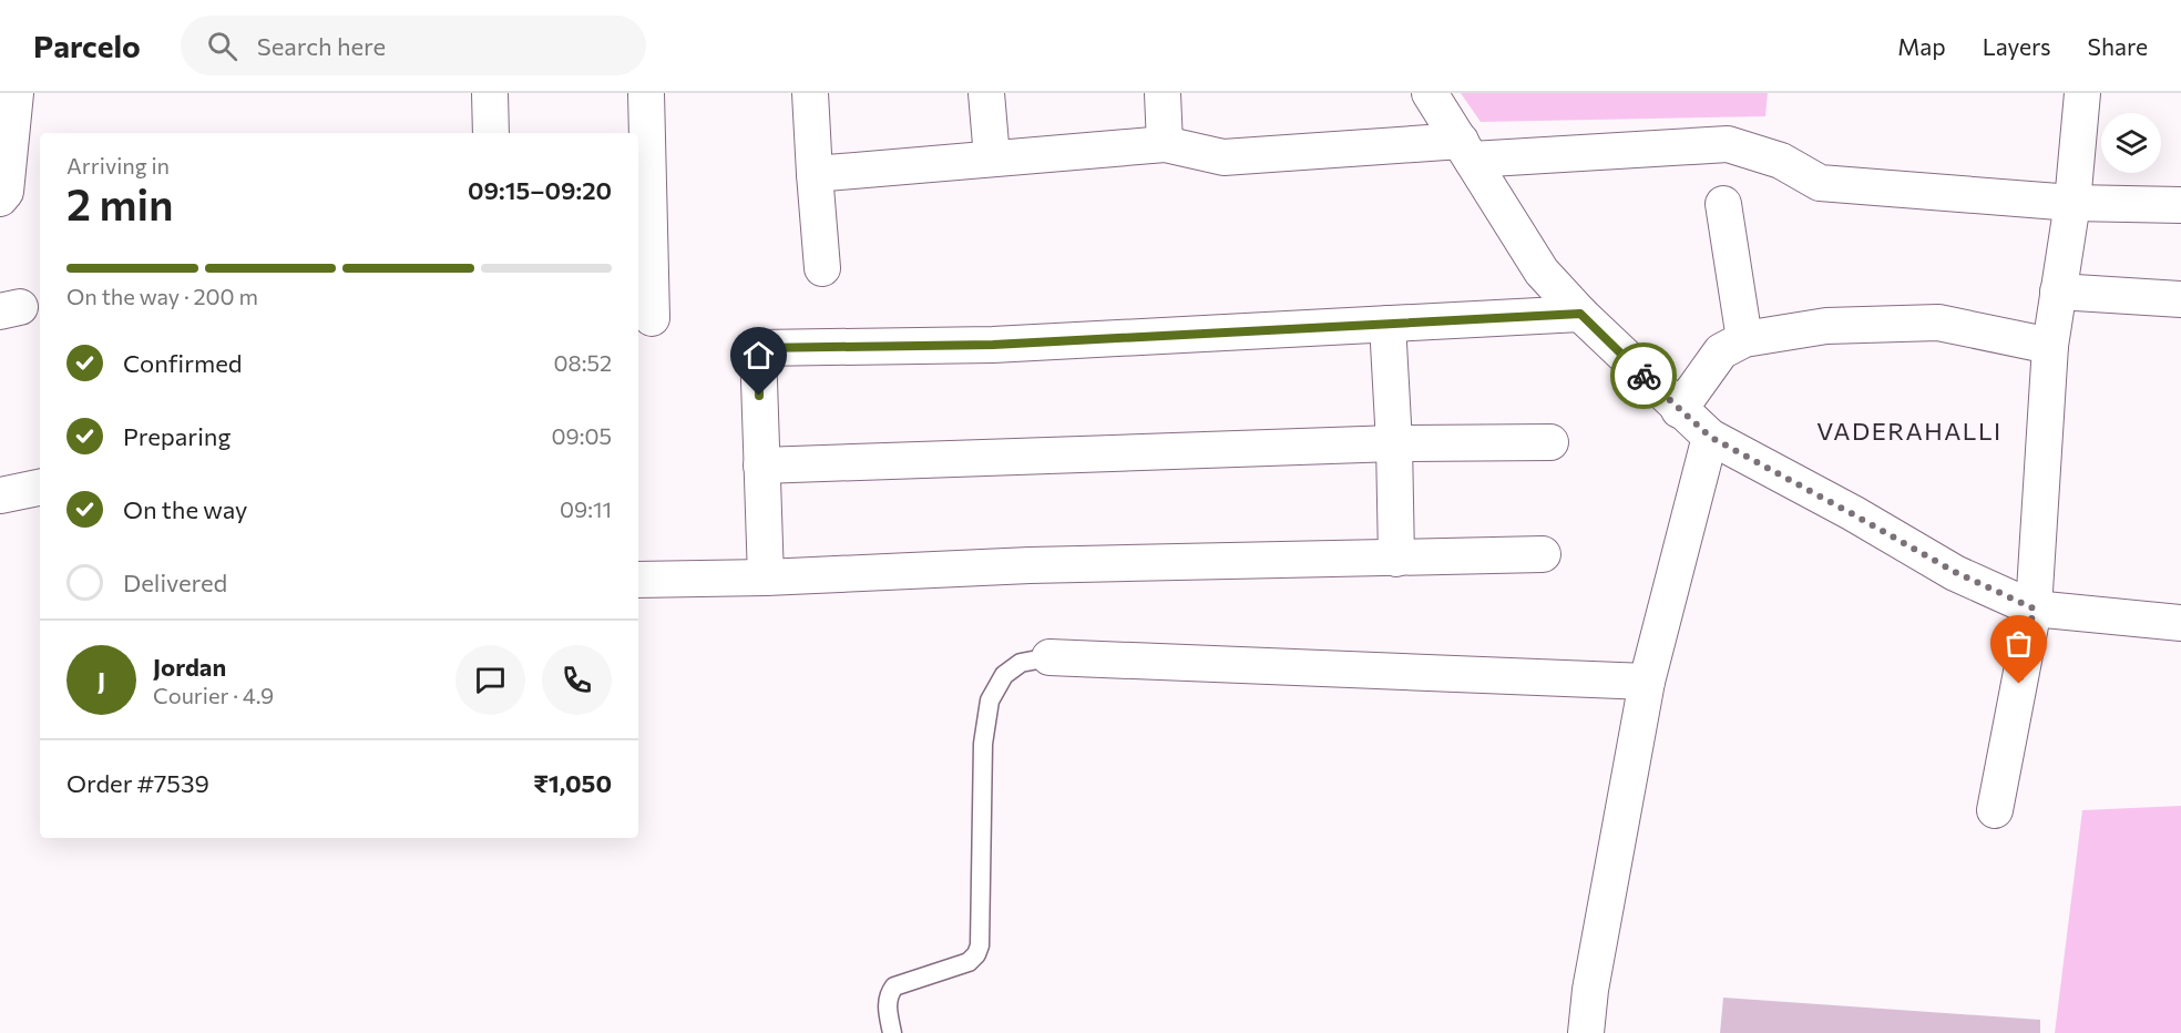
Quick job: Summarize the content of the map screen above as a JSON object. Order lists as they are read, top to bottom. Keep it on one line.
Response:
{"districts":["VADERAHALLI"],"page":{"header":"Parcelo","search":"Search here","nav":["Map","Layers","Share"],"heading":["2 min","Arriving in","09:15–09:20"],"panel":["Jordan","Courier · 4.9","Order #7539","₹1,050"],"bar":"On the way · 200 m","list":[["Confirmed","08:52"],["Preparing","09:05"],["On the way","09:11"],"Delivered"],"round":"J"}}
